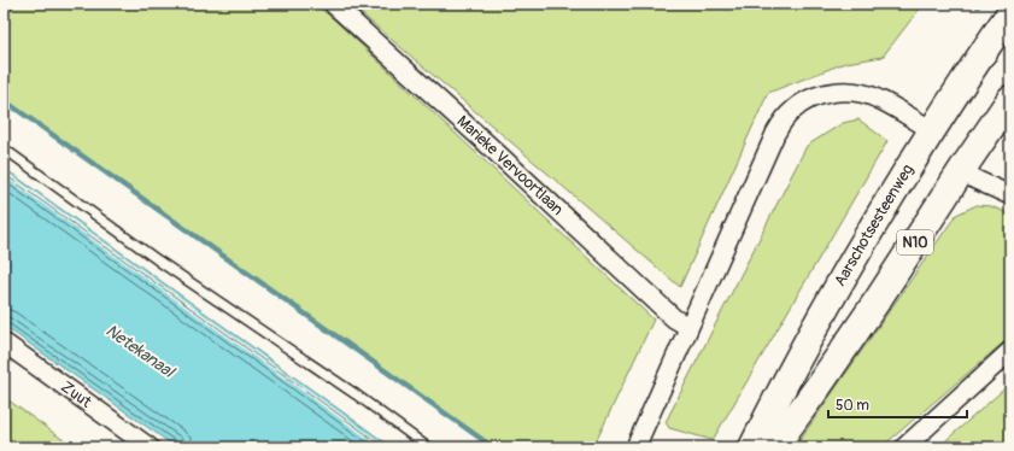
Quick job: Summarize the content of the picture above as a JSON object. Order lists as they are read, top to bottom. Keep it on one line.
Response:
{"streets":{"main road":["Aarschotsesteenweg","N10"],"street":["Marieke Vervoortlaan","Zuut"]},"water":["Netekanaal"],"scale_bar":"50 m"}
